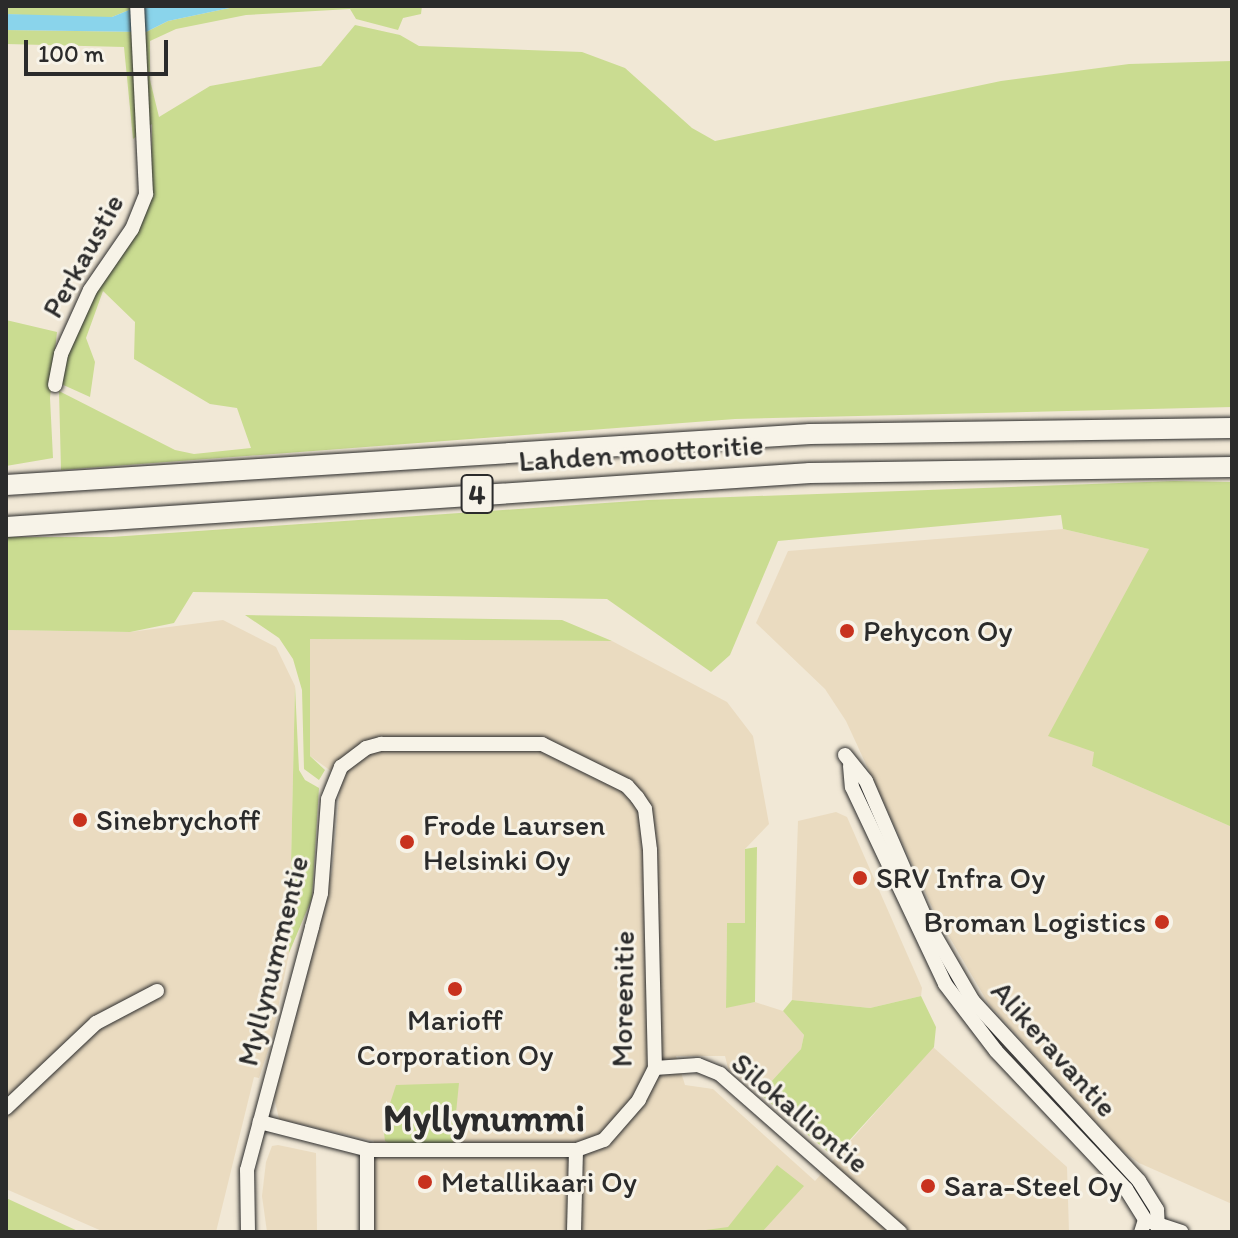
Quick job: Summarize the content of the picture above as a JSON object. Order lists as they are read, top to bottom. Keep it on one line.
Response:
{"streets":{"highway":["Lahden moottoritie","4"],"street":["Perkaustie","Myllynummentie","Moreenitie","Alikeravantie","Silokalliontie"]},"crossings":[["Myllynummentie","Moreenitie"],["Moreenitie","Silokalliontie"]],"districts":["Myllynummi"],"places":["Pehycon Oy","Sinebrychoff","Frode Laursen Helsinki Oy","SRV Infra Oy","Broman Logistics","Marioff Corporation Oy","Metallikaari Oy","Sara-Steel Oy"],"scale_bar":"100 m"}
